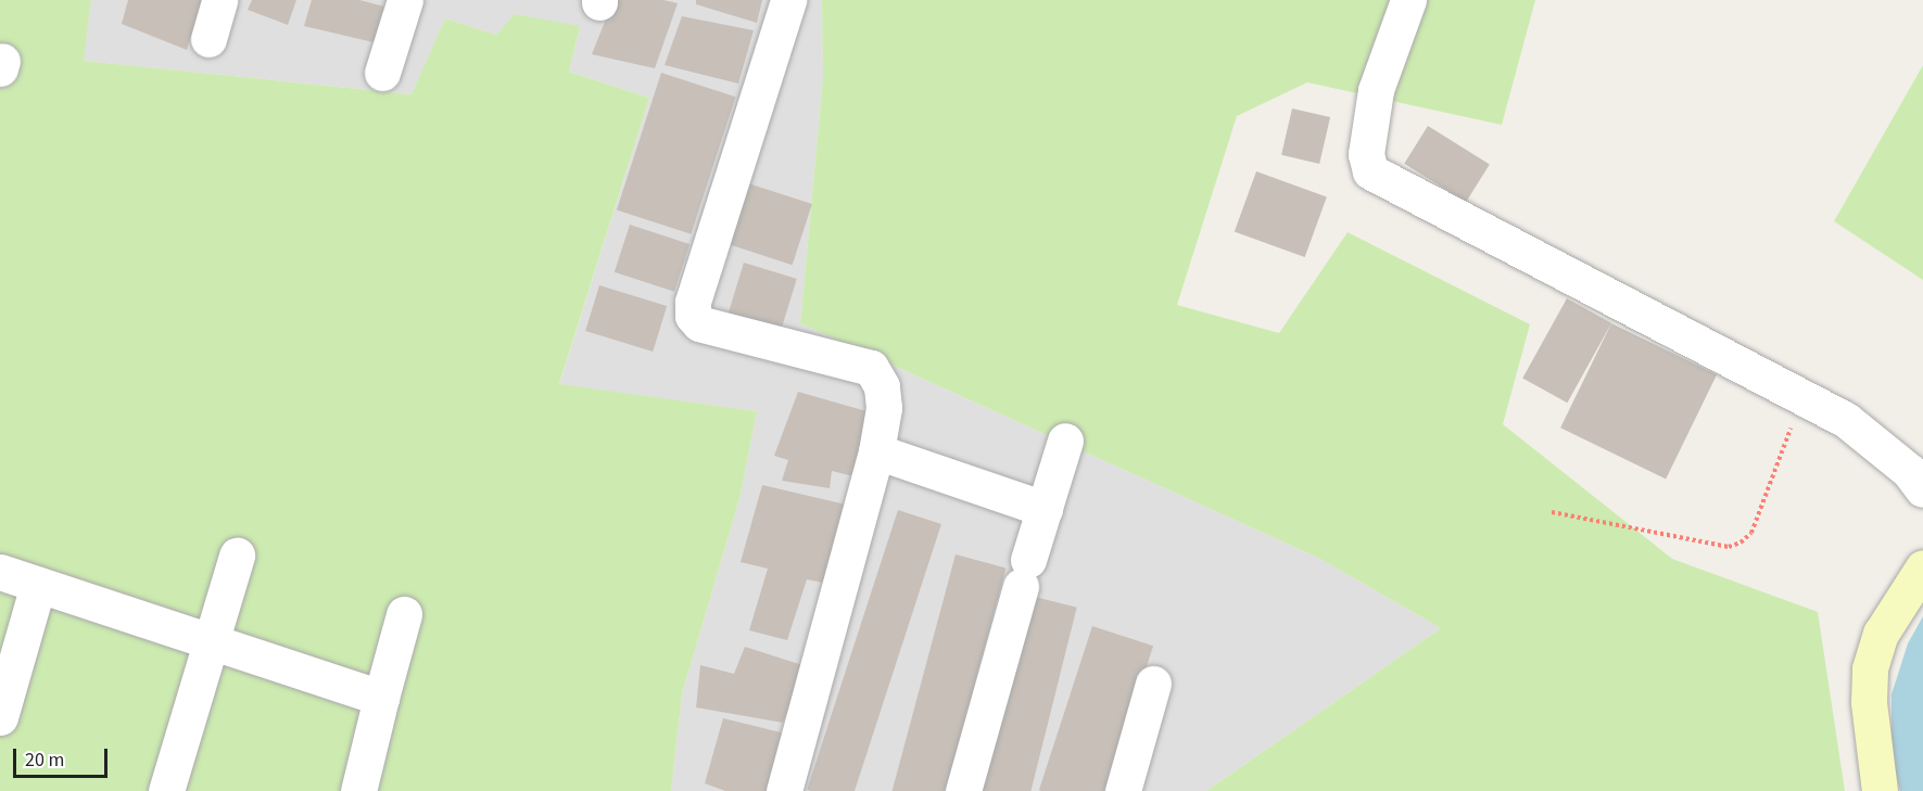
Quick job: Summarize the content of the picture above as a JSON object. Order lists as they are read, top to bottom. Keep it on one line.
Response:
{"scale_bar":"20 m"}
